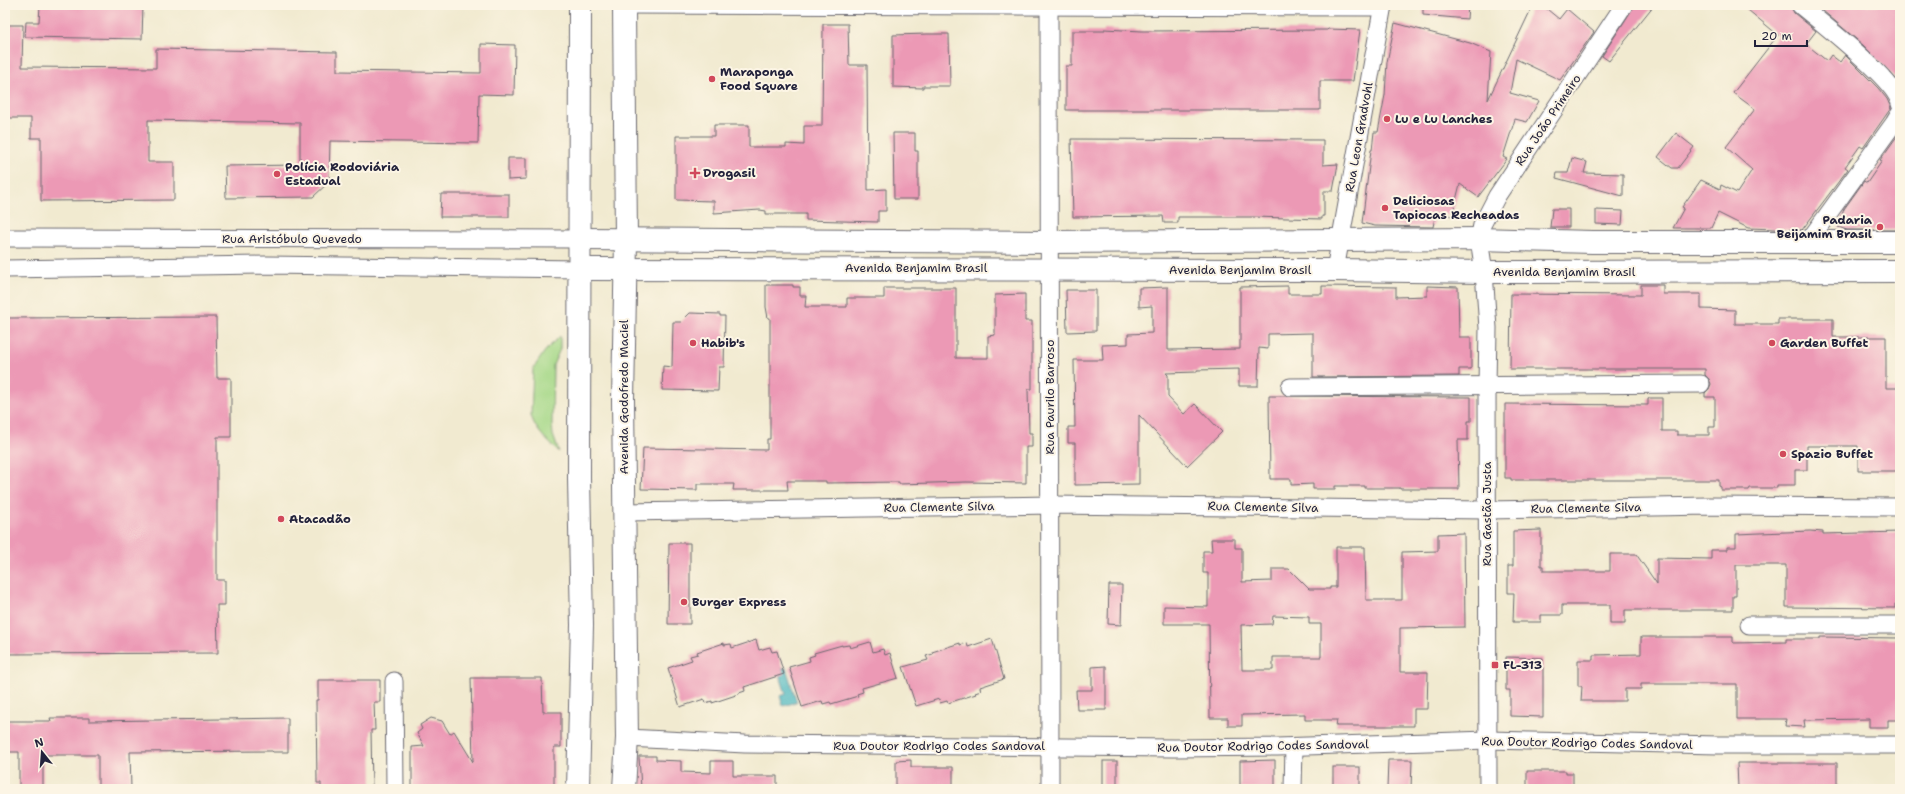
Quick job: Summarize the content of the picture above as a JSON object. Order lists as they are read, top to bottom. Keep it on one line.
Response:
{"streets":{"main road":["Avenida Benjamim Brasil","Avenida Godofredo Maciel"],"street":["Rua João Primeiro","Rua Leon Gradvohl","Rua Aristóbulo Quevedo","Rua Paurilo Barroso","Rua Clemente Silva","Rua Gastão Justa","Rua Doutor Rodrigo Codes Sandoval"]},"crossings":[["Rua João Primeiro","Rua Gastão Justa"],["Rua Leon Gradvohl","Avenida Benjamim Brasil"],["Avenida Benjamim Brasil","Avenida Godofredo Maciel"],["Avenida Benjamim Brasil","Rua Paurilo Barroso"],["Avenida Benjamim Brasil","Rua Gastão Justa"],["Avenida Godofredo Maciel","Rua Clemente Silva"],["Avenida Godofredo Maciel","Rua Doutor Rodrigo Codes Sandoval"],["Rua Paurilo Barroso","Rua Clemente Silva"],["Rua Paurilo Barroso","Rua Doutor Rodrigo Codes Sandoval"],["Rua Clemente Silva","Rua Gastão Justa"],["Rua Gastão Justa","Rua Doutor Rodrigo Codes Sandoval"]],"places":{"other":["Maraponga Food Square","Lu e Lu Lanches","Polícia Rodoviária Estadual","Deliciosas Tapiocas Recheadas","Padaria Beijamim Brasil","Habib's","Garden Buffet","Spazio Buffet","Atacadão","Burger Express"],"health":["Drogasil"],"transit":["FL-313"]},"scale_bar":"20 m","north":"top"}
